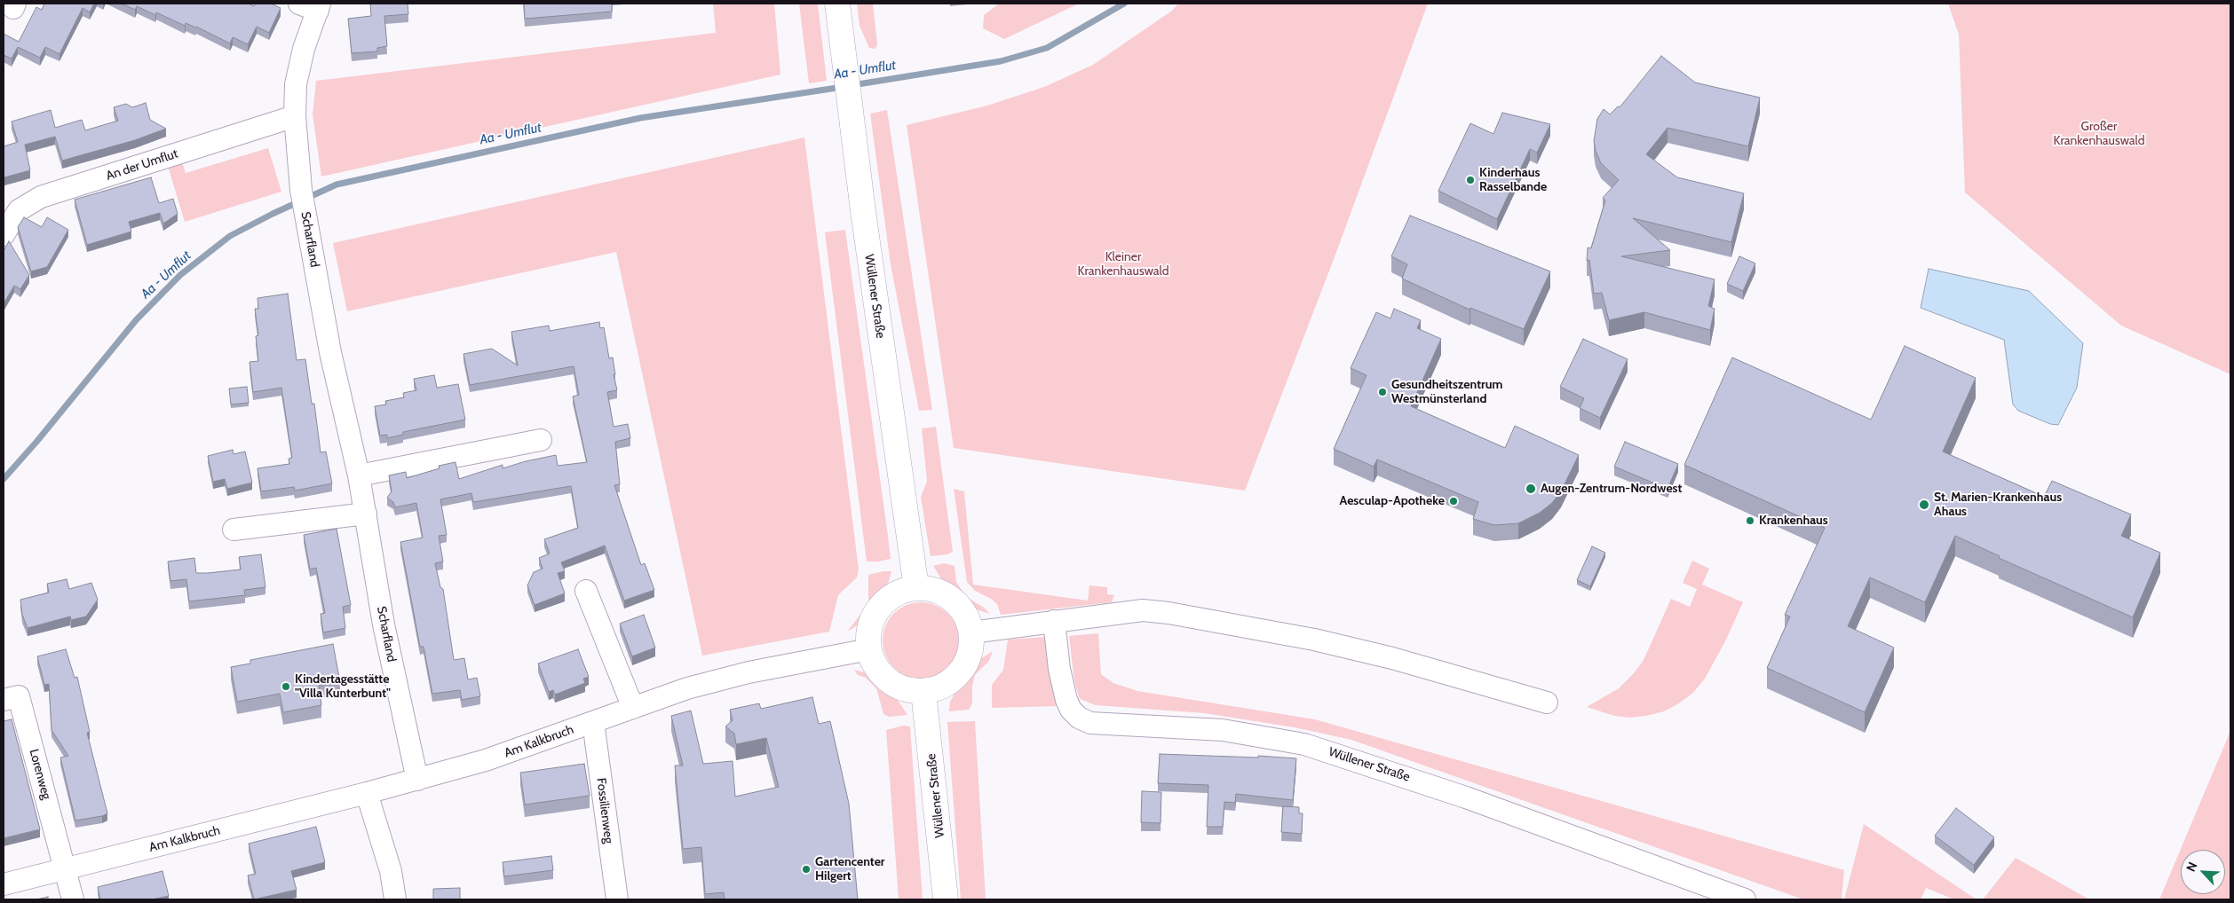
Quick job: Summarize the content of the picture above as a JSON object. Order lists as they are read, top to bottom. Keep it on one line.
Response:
{"streets":{"main road":["Wüllener Straße"],"street":["An der Umflut","Scharfland","Am Kalkbruch","Lorenweg","Fossilienweg"]},"crossings":[["An der Umflut","Scharfland"],["Scharfland","Am Kalkbruch"],["Wüllener Straße","Am Kalkbruch"],["Am Kalkbruch","Lorenweg"],["Am Kalkbruch","Fossilienweg"]],"water":["Aa - Umflut"],"parks":["Großer Krankenhauswald","Kleiner Krankenhauswald"],"places":["Kinderhaus Rasselbande","Gesundheitszentrum Westmünsterland","Augen-Zentrum-Nordwest","Aesculap-Apotheke","St. Marien-Krankenhaus Ahaus","Krankenhaus","Kindertagesstätte \"Villa Kunterbunt\"","Gartencenter Hilgert"],"north":"top left"}
